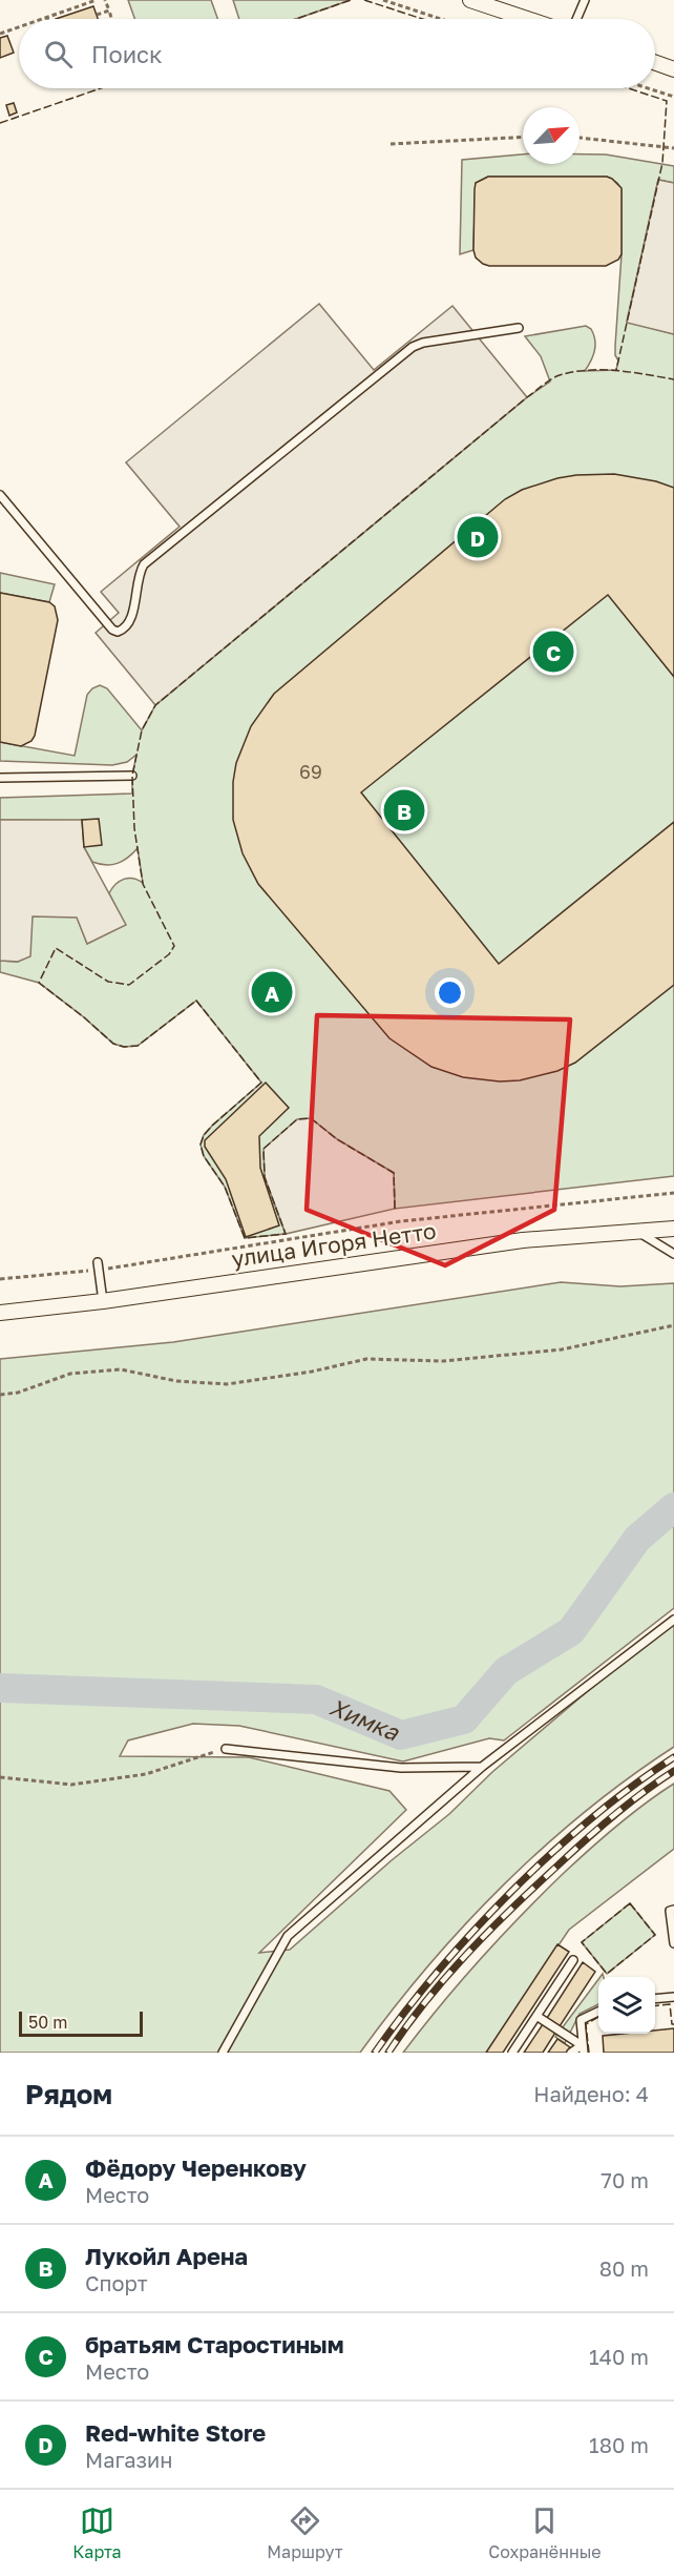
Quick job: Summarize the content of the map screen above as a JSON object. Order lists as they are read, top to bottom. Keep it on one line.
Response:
{"streets":{"street":["улица Игоря Нетто"]},"water":["Химка"],"house_numbers":["69"],"scale_bar":"50 m","north":"top right","page":{"search":"Поиск","pins":["D","C","B","A"],"scale":"50 m","heading":["Рядом","Найдено: 4"],"list":[{"mark":"A","name":"Фёдору Черенкову","note":"Место","value":"70 m"},{"mark":"B","name":"Лукойл Арена","note":"Спорт","value":"80 m"},{"mark":"C","name":"братьям Старостиным","note":"Место","value":"140 m"},{"mark":"D","name":"Red-white Store","note":"Магазин","value":"180 m"}],"nav":["Карта","Маршрут","Сохранённые"]}}
